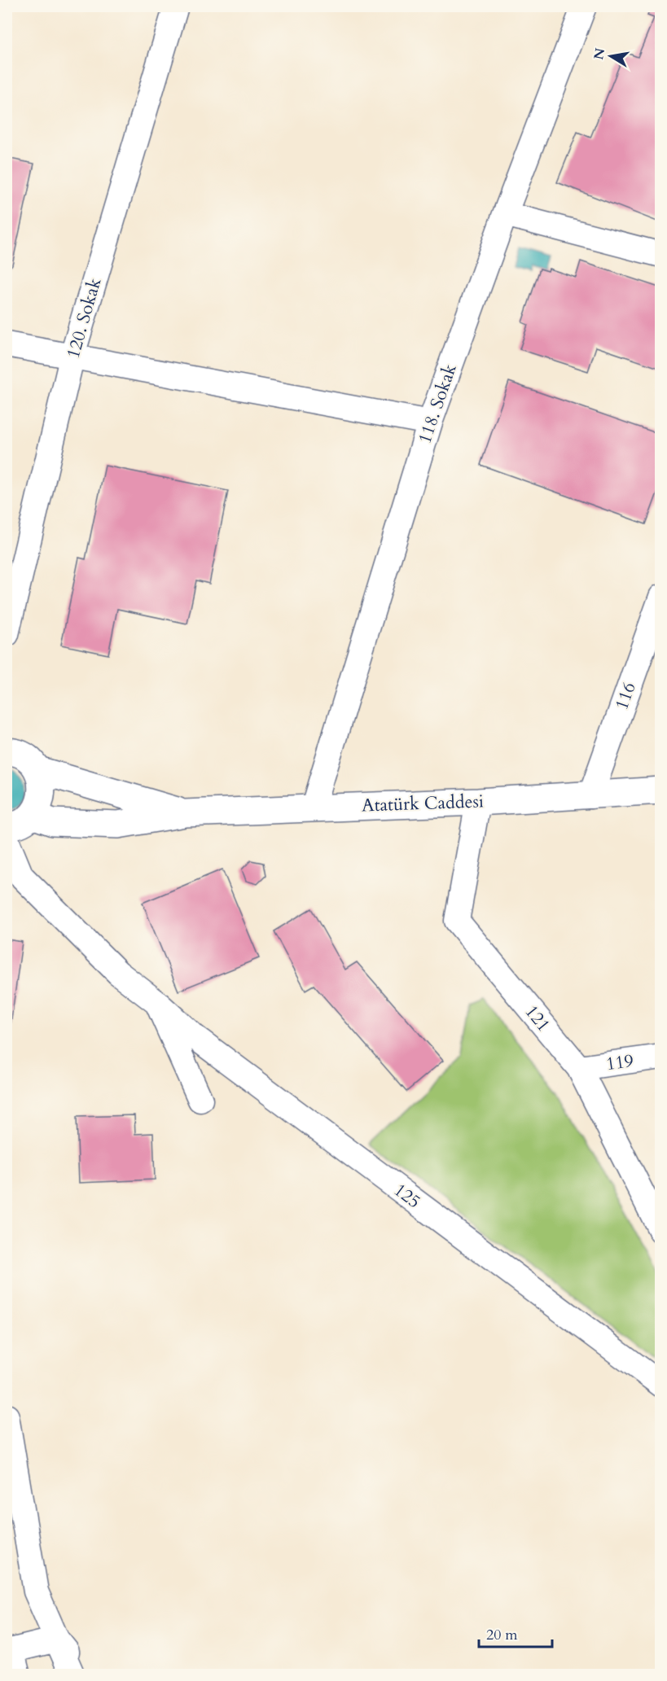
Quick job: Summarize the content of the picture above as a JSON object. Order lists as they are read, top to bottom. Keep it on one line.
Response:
{"streets":{"main road":["Atatürk Caddesi"],"street":["120. Sokak","118. Sokak","116","121","119","125"]},"crossings":[["118. Sokak","Atatürk Caddesi"],["116","Atatürk Caddesi"],["Atatürk Caddesi","121"],["121","119"]],"scale_bar":"20 m","north":"left"}
